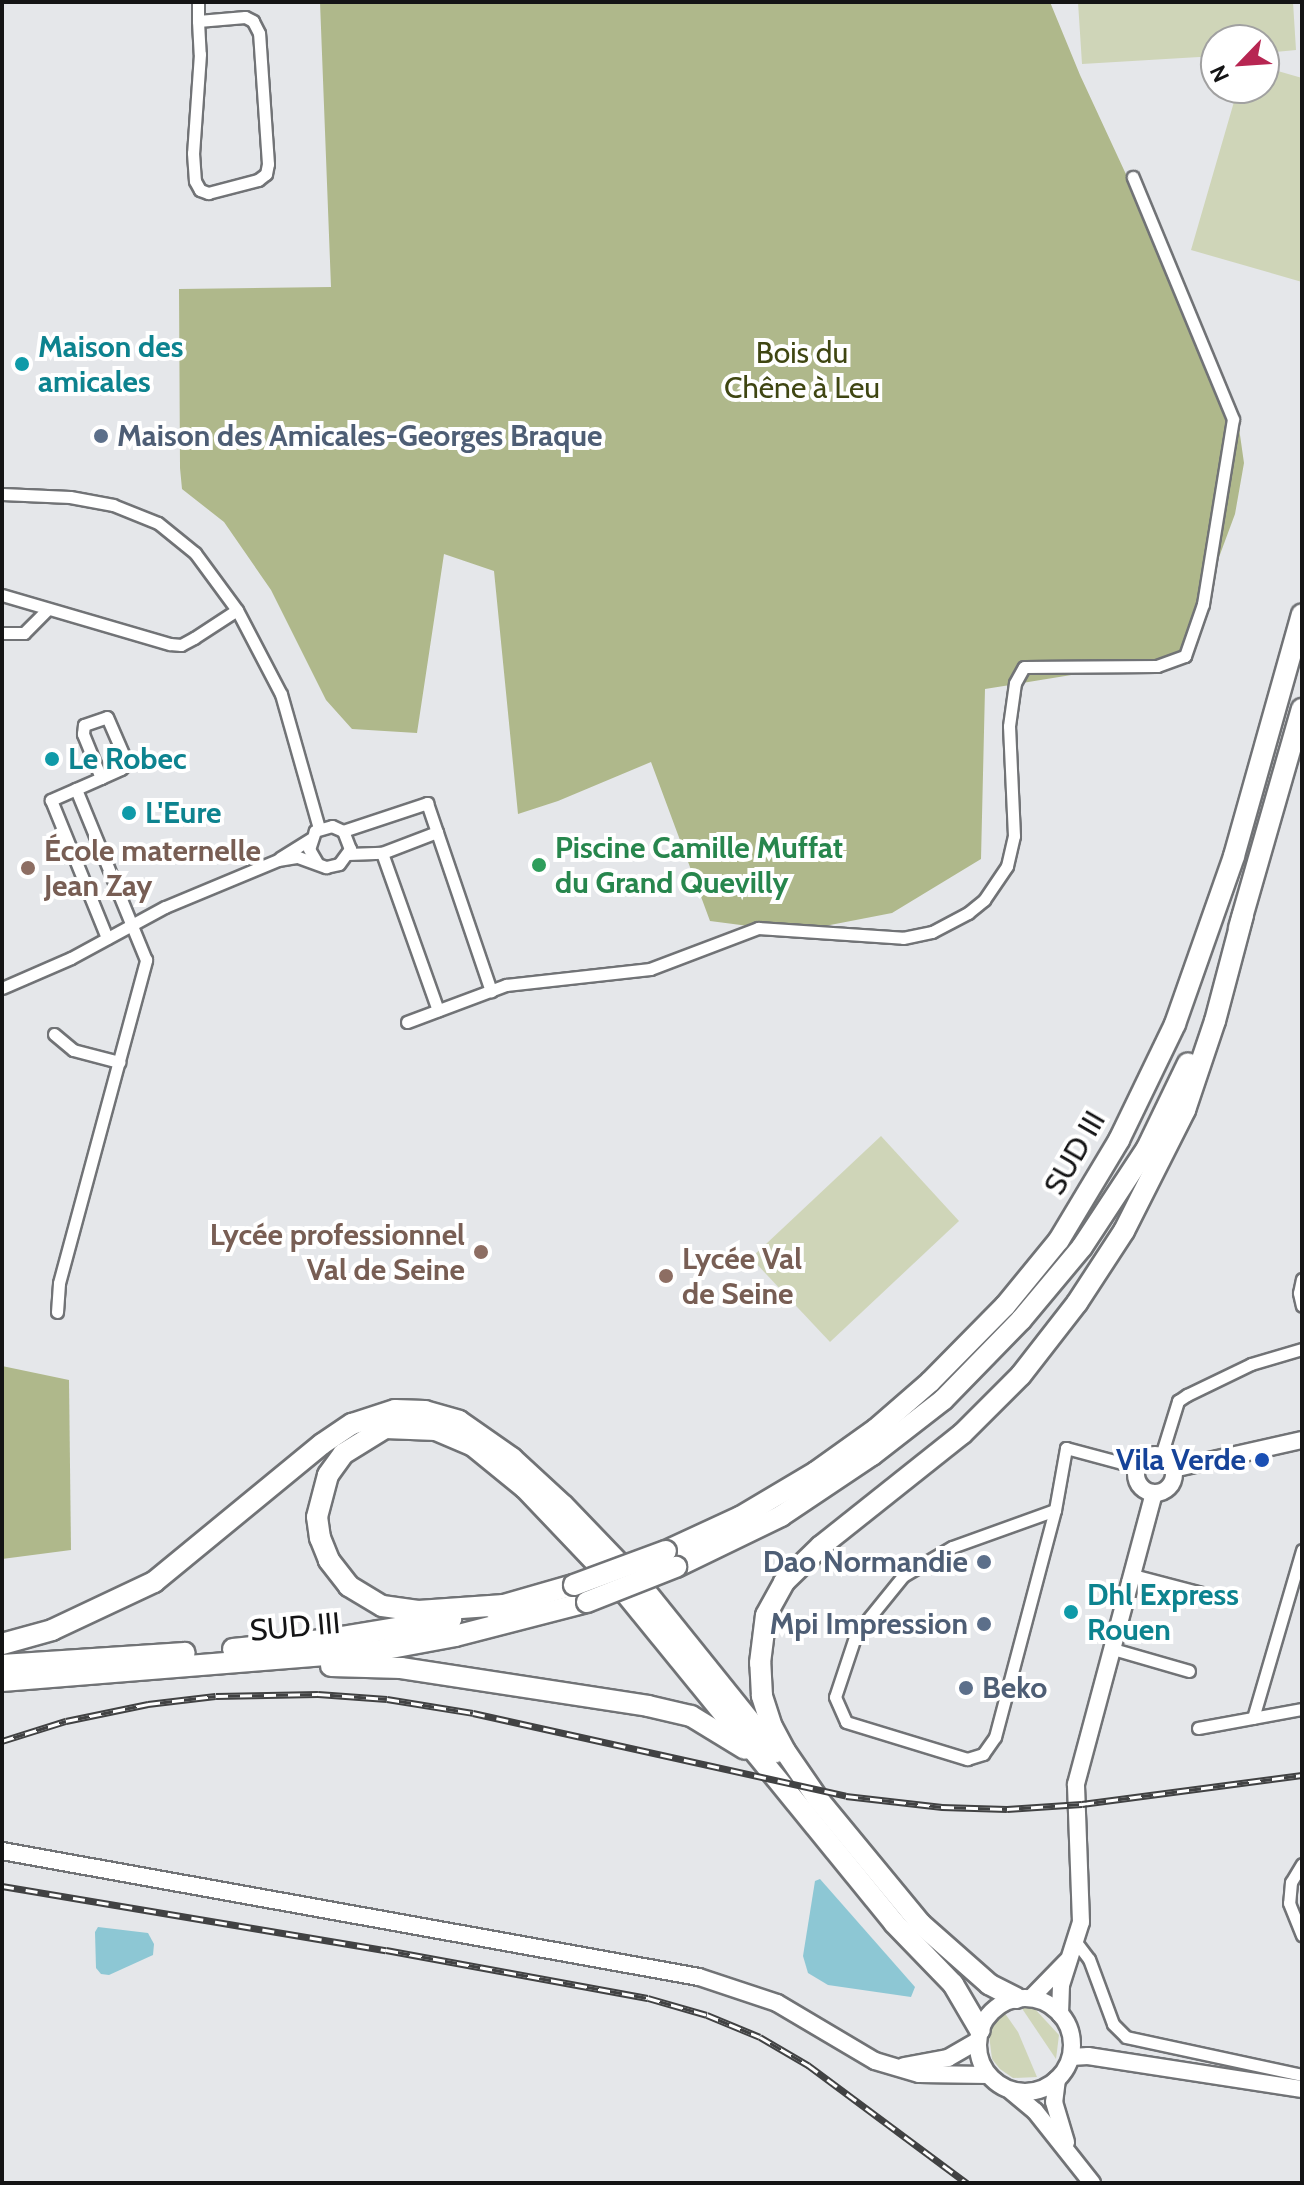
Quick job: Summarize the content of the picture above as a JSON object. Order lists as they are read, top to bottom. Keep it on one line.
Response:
{"streets":{"highway":["SUD III"]},"parks":["Bois du Chêne à Leu"],"places":["Maison des amicales","Maison des Amicales-Georges Braque","Le Robec","L'Eure","Piscine Camille Muffat du Grand Quevilly","École maternelle Jean Zay","Lycée professionnel Val de Seine","Lycée Val de Seine","Vila Verde","Dao Normandie","Dhl Express Rouen","Mpi Impression","Beko"],"north":"bottom left"}
